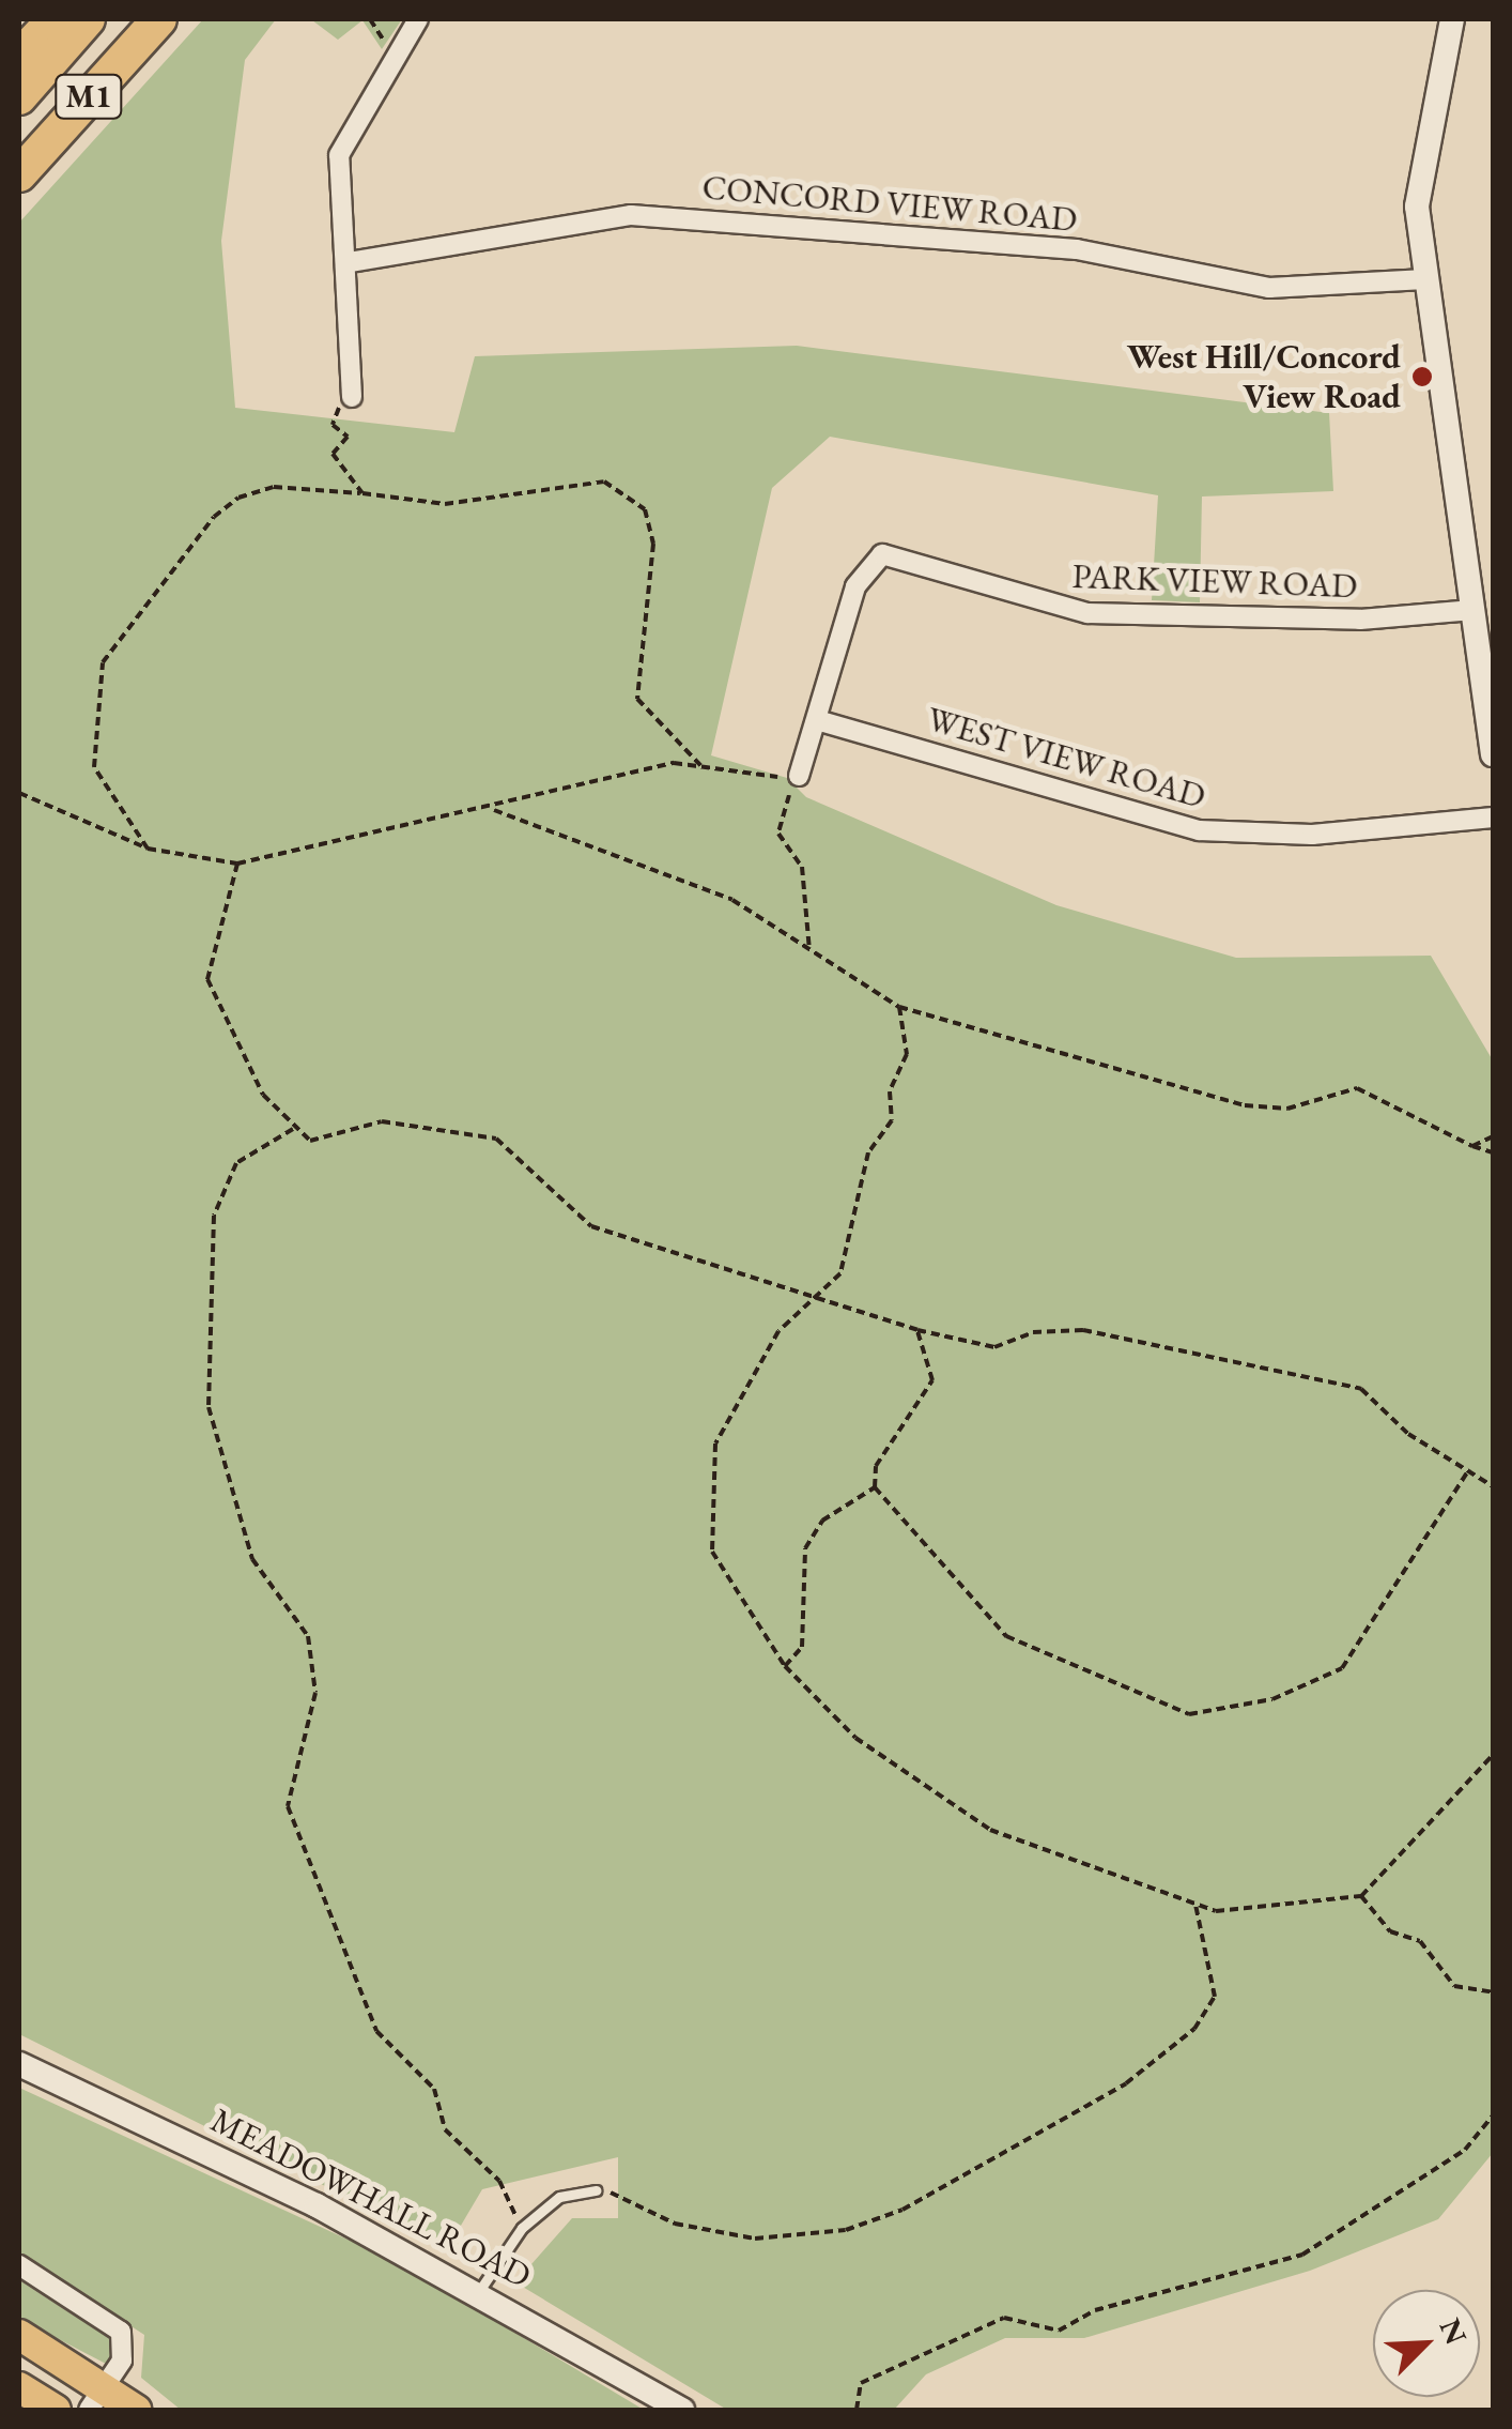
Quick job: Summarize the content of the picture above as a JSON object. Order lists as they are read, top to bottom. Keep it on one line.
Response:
{"streets":{"highway":["M1"],"street":["CONCORD VIEW ROAD","PARK VIEW ROAD","WEST VIEW ROAD","MEADOWHALL ROAD"]},"crossings":[["PARK VIEW ROAD","WEST VIEW ROAD"]],"places":["West Hill/Concord View Road"],"north":"top right"}
